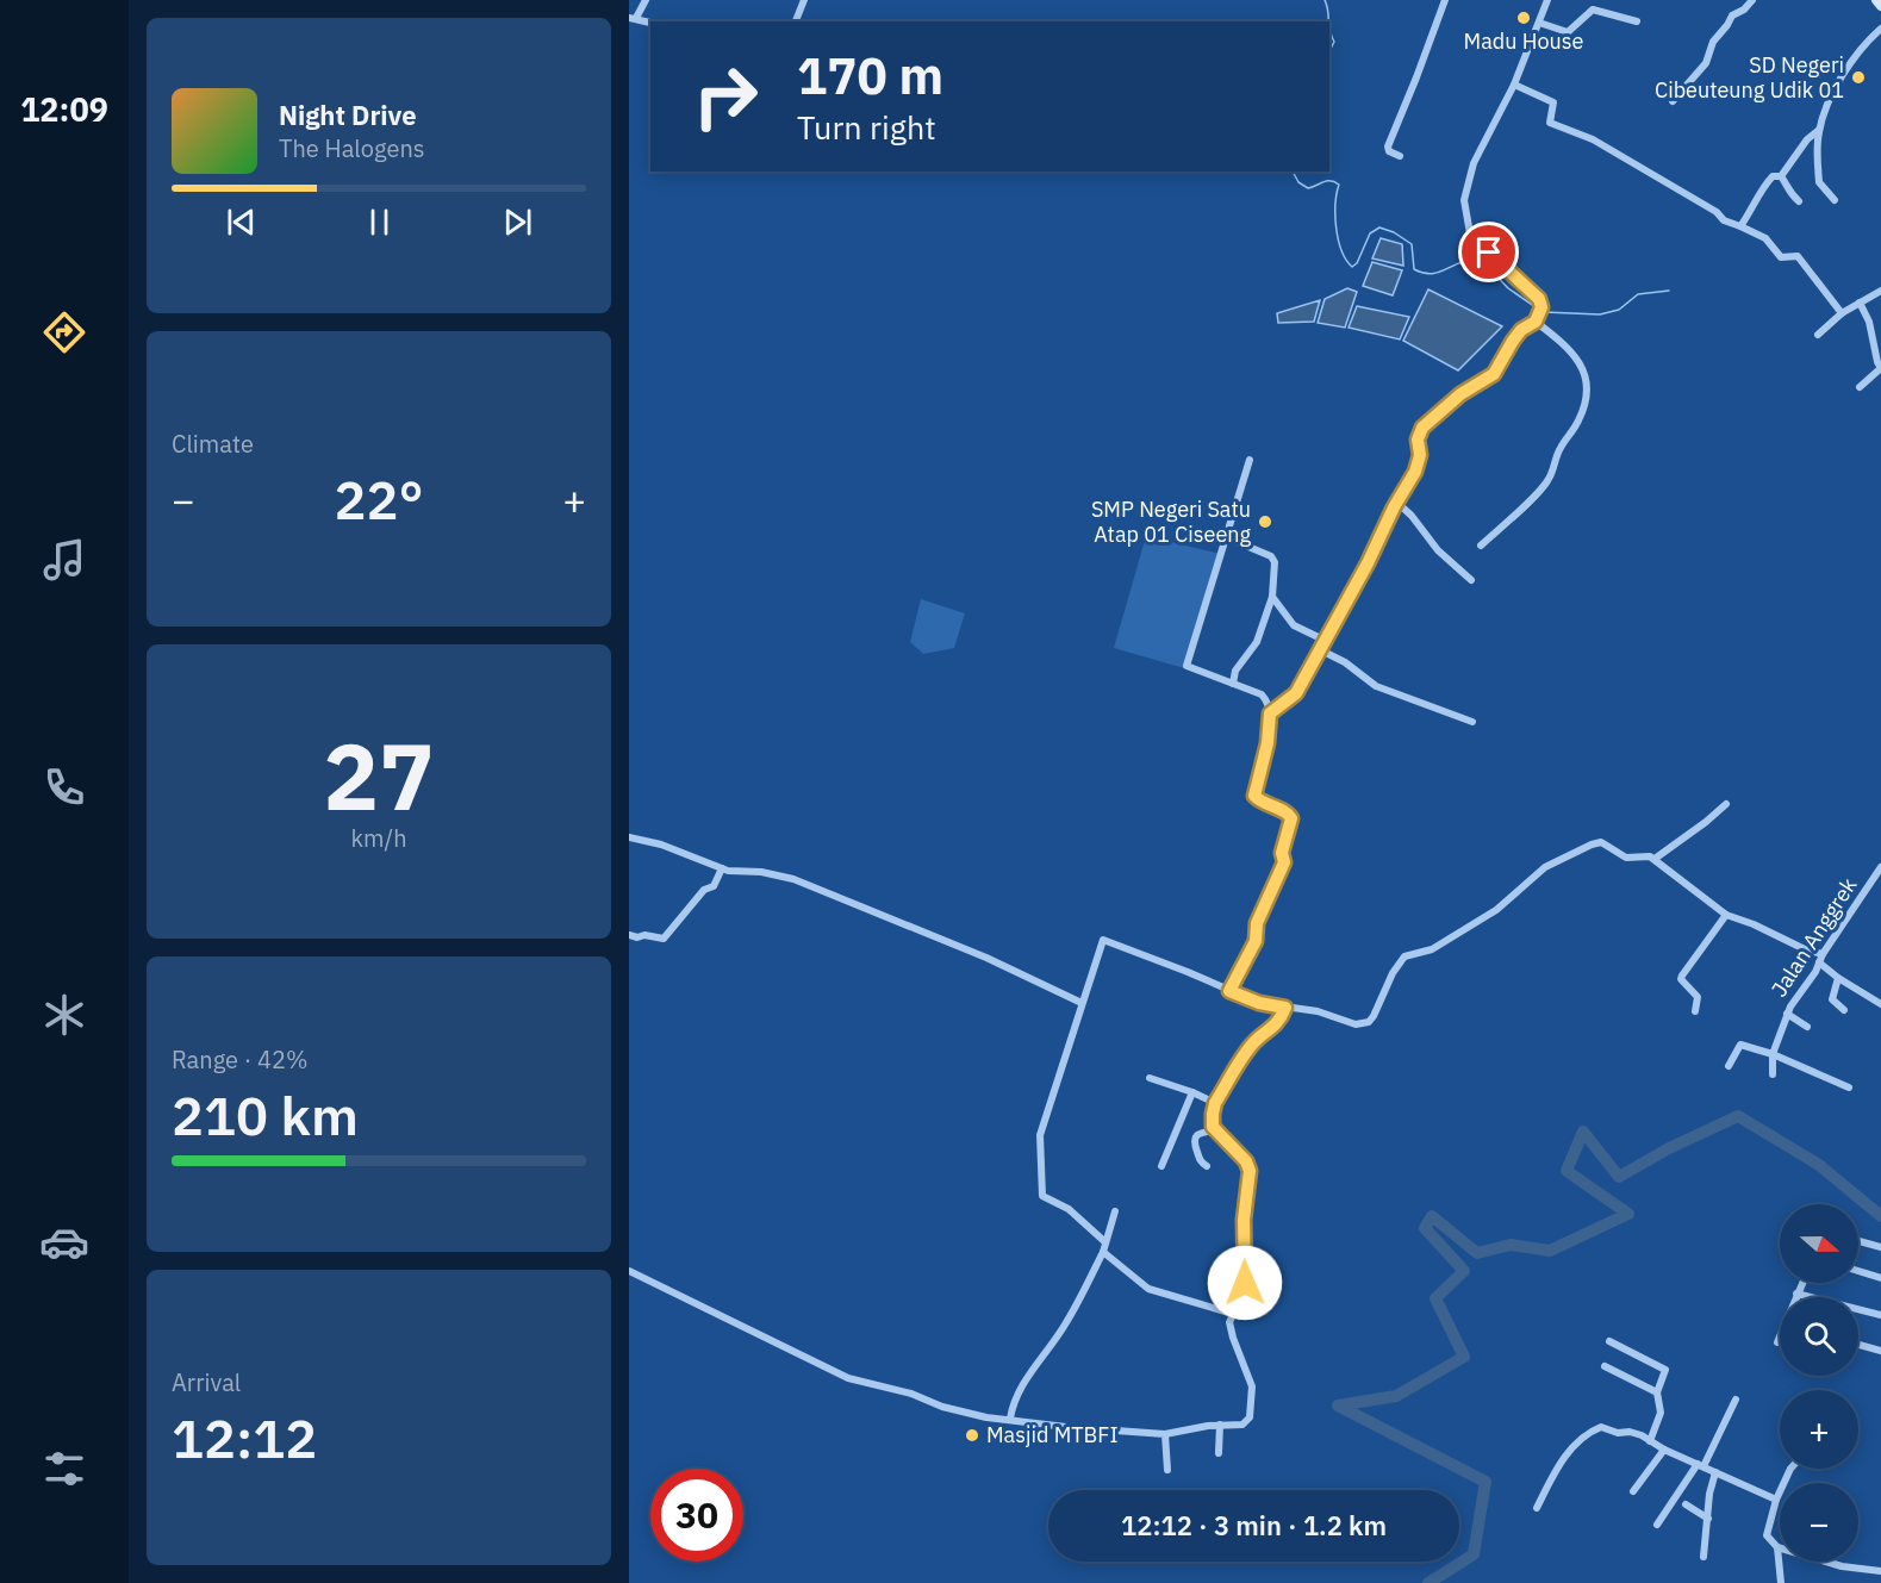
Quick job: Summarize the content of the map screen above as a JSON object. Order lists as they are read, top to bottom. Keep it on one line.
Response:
{"streets":{"street":["Jalan Anggrek"]},"places":["Madu House","SD Negeri Cibeuteung Udik 01","SMP Negeri Satu Atap 01 Ciseeng","Masjid MTBFI"],"north":"right","page":{"tabs":"12:09","turn":["170 m","Turn right"],"song":["Night Drive","The Halogens"],"tile":["Climate",["27","km/h"],["Range · 42%","210 km"],["Arrival","12:12"]],"heat":["−","22°","+"],"map_buttons":["+","−"],"limit":"30","trip":"12:12 · 3 min · 1.2 km"}}
